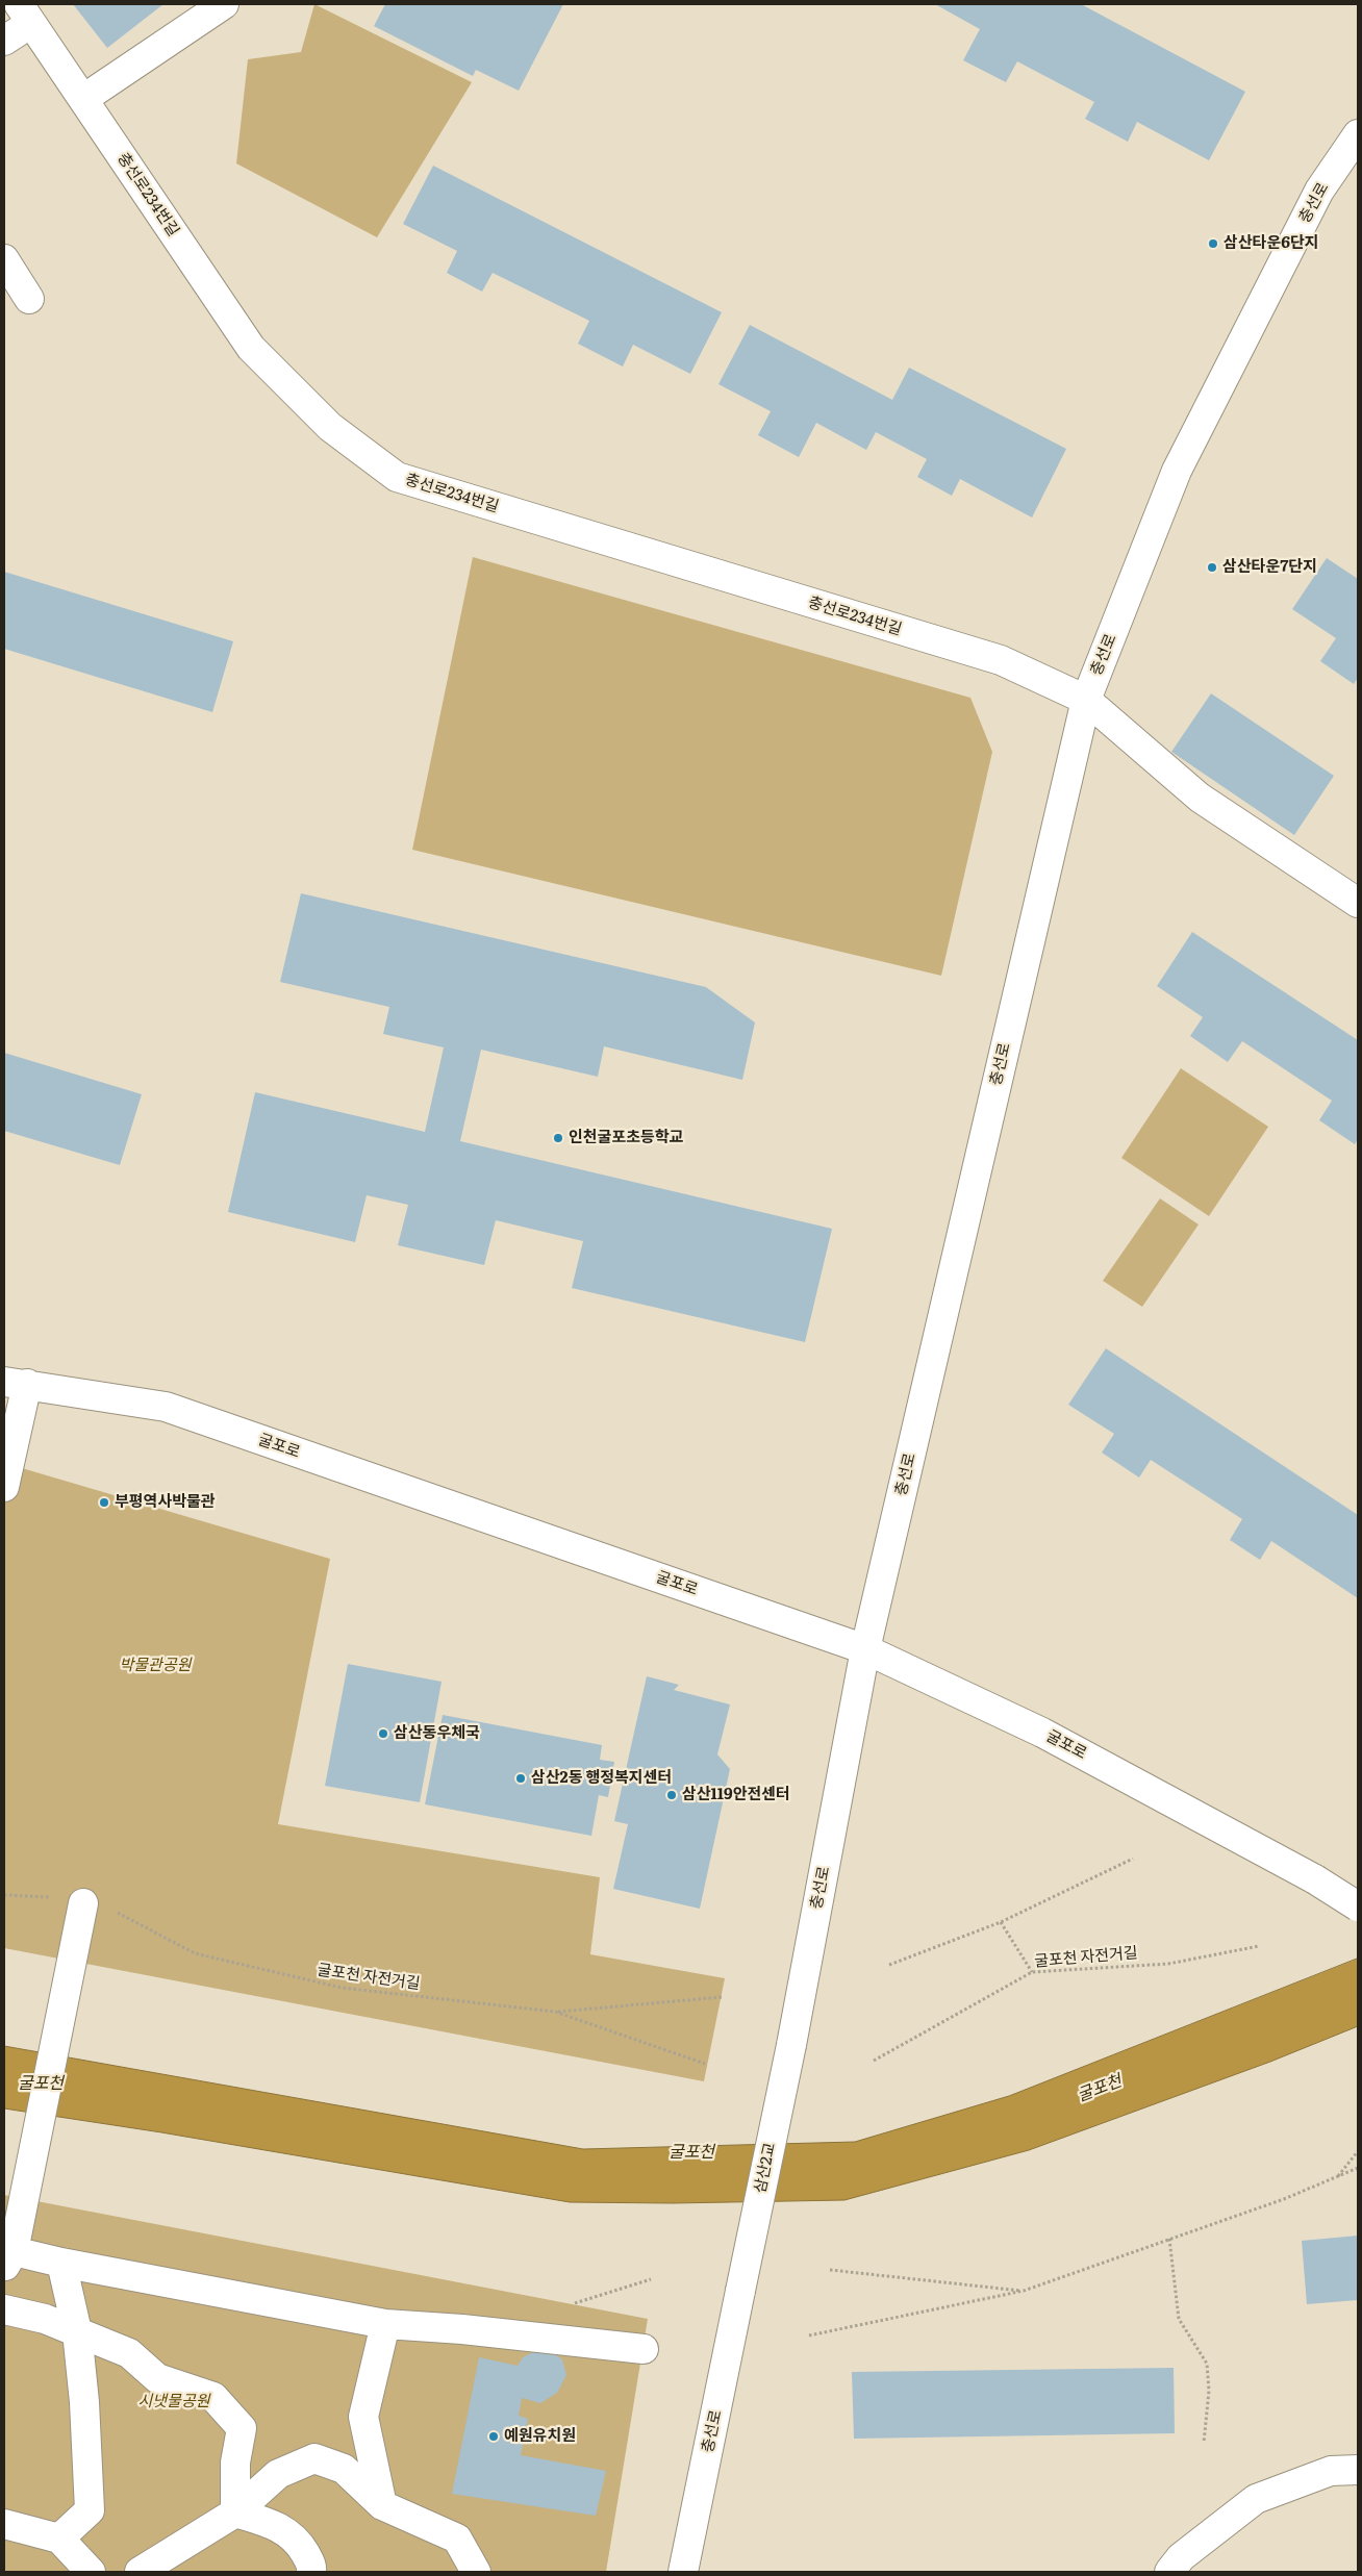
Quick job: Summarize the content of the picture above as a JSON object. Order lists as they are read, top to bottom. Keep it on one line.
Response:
{"streets":{"street":["충선로234번길","충선로","굴포로","삼산2교"],"path":["굴포천 자전거길"]},"crossings":[["충선로234번길","충선로"],["충선로","굴포로"],["충선로","삼산2교"]],"water":["굴포천"],"parks":["박물관공원","시냇물공원"],"places":["삼산타운6단지","삼산타운7단지","인천굴포초등학교","부평역사박물관","삼산동우체국","삼산2동 행정복지센터","삼산119안전센터","예원유치원"]}
